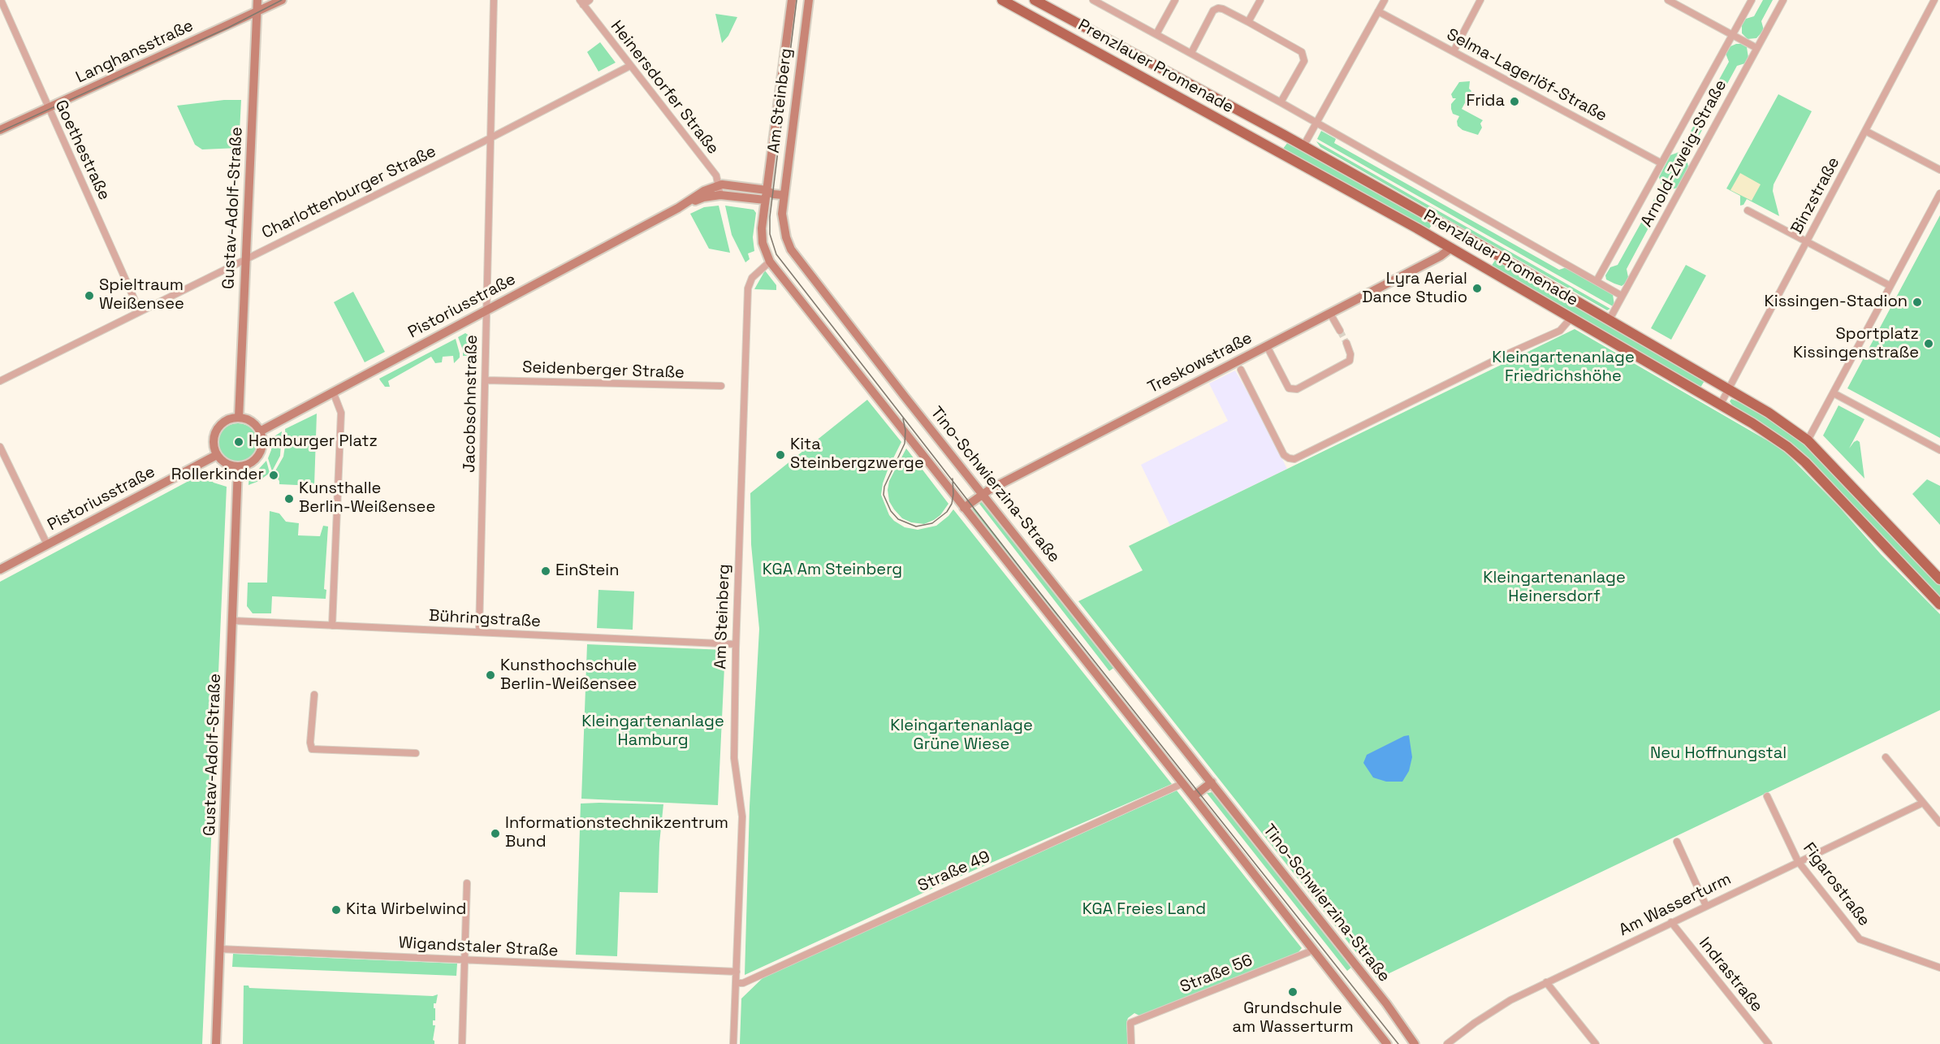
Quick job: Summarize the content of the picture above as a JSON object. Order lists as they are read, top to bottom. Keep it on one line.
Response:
{"streets":{"main road":["Prenzlauer Promenade"],"street":["Langhansstraße","Selma-Lagerlöf-Straße","Heinersdorfer Straße","Am Steinberg","Goethestraße","Arnold-Zweig-Straße","Charlottenburger Straße","Binzstraße","Gustav-Adolf-Straße","Pistoriusstraße","Treskowstraße","Seidenberger Straße","Jacobsohnstraße","Tino-Schwierzina-Straße","Bühringstraße","Straße 49","Figarostraße","Am Wasserturm","Wigandstaler Straße","Straße 56","Indrastraße"]},"crossings":[["Langhansstraße","Goethestraße"],["Langhansstraße","Gustav-Adolf-Straße"],["Prenzlauer Promenade","Arnold-Zweig-Straße"],["Prenzlauer Promenade","Binzstraße"],["Prenzlauer Promenade","Treskowstraße"],["Selma-Lagerlöf-Straße","Arnold-Zweig-Straße"],["Heinersdorfer Straße","Charlottenburger Straße"],["Heinersdorfer Straße","Pistoriusstraße"],["Am Steinberg","Tino-Schwierzina-Straße"],["Am Steinberg","Bühringstraße"],["Am Steinberg","Straße 49"],["Am Steinberg","Wigandstaler Straße"],["Goethestraße","Charlottenburger Straße"],["Charlottenburger Straße","Gustav-Adolf-Straße"],["Charlottenburger Straße","Jacobsohnstraße"],["Gustav-Adolf-Straße","Pistoriusstraße"],["Gustav-Adolf-Straße","Bühringstraße"],["Gustav-Adolf-Straße","Wigandstaler Straße"],["Pistoriusstraße","Jacobsohnstraße"],["Treskowstraße","Tino-Schwierzina-Straße"],["Seidenberger Straße","Jacobsohnstraße"],["Jacobsohnstraße","Bühringstraße"],["Figarostraße","Am Wasserturm"],["Am Wasserturm","Indrastraße"]],"parks":["Kleingartenanlage Friedrichshöhe","KGA Am Steinberg","Kleingartenanlage Heinersdorf","Kleingartenanlage Hamburg","Kleingartenanlage Grüne Wiese","Neu Hoffnungstal","KGA Freies Land"],"places":["Frida","Lyra Aerial Dance Studio","Spieltraum Weißensee","Kissingen-Stadion","Sportplatz Kissingenstraße","Hamburger Platz","Kita Steinbergzwerge","Rollerkinder","Kunsthalle Berlin-Weißensee","EinStein","Kunsthochschule Berlin-Weißensee","Informationstechnikzentrum Bund","Kita Wirbelwind","Grundschule am Wasserturm"]}
